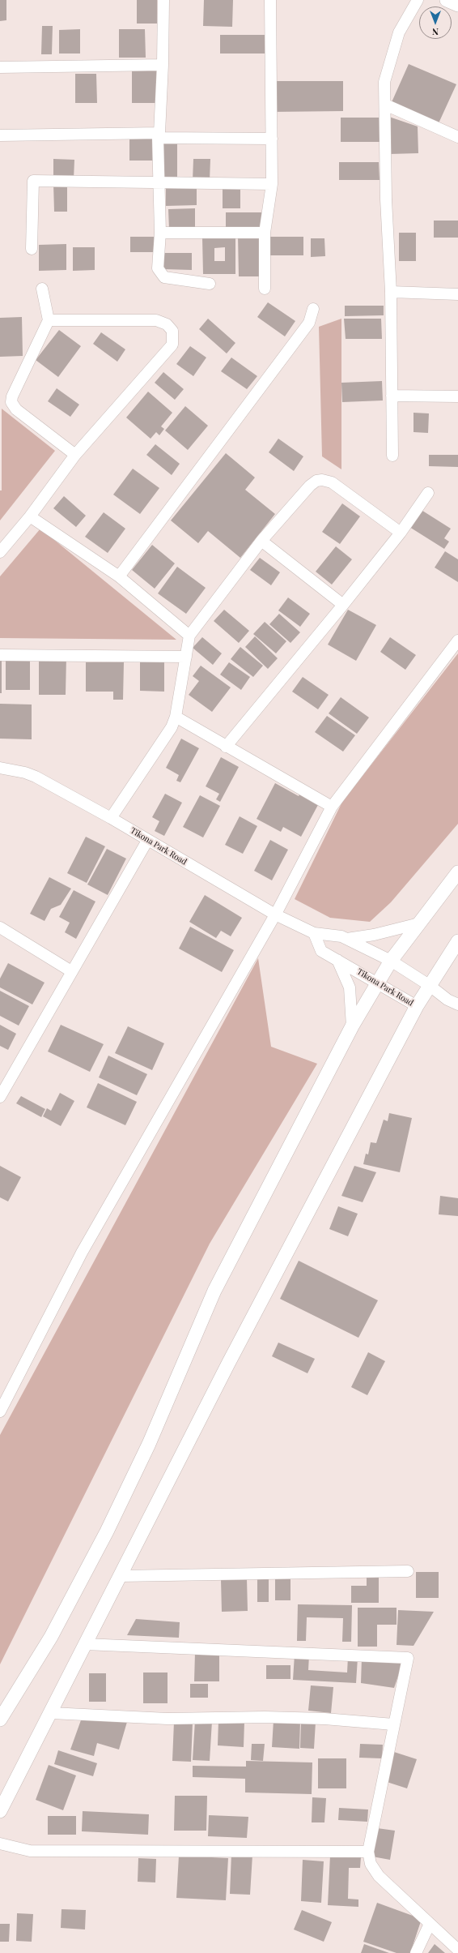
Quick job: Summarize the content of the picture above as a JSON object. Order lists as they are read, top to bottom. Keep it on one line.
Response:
{"streets":{"street":["Tikona Park Road"]},"north":"bottom"}
